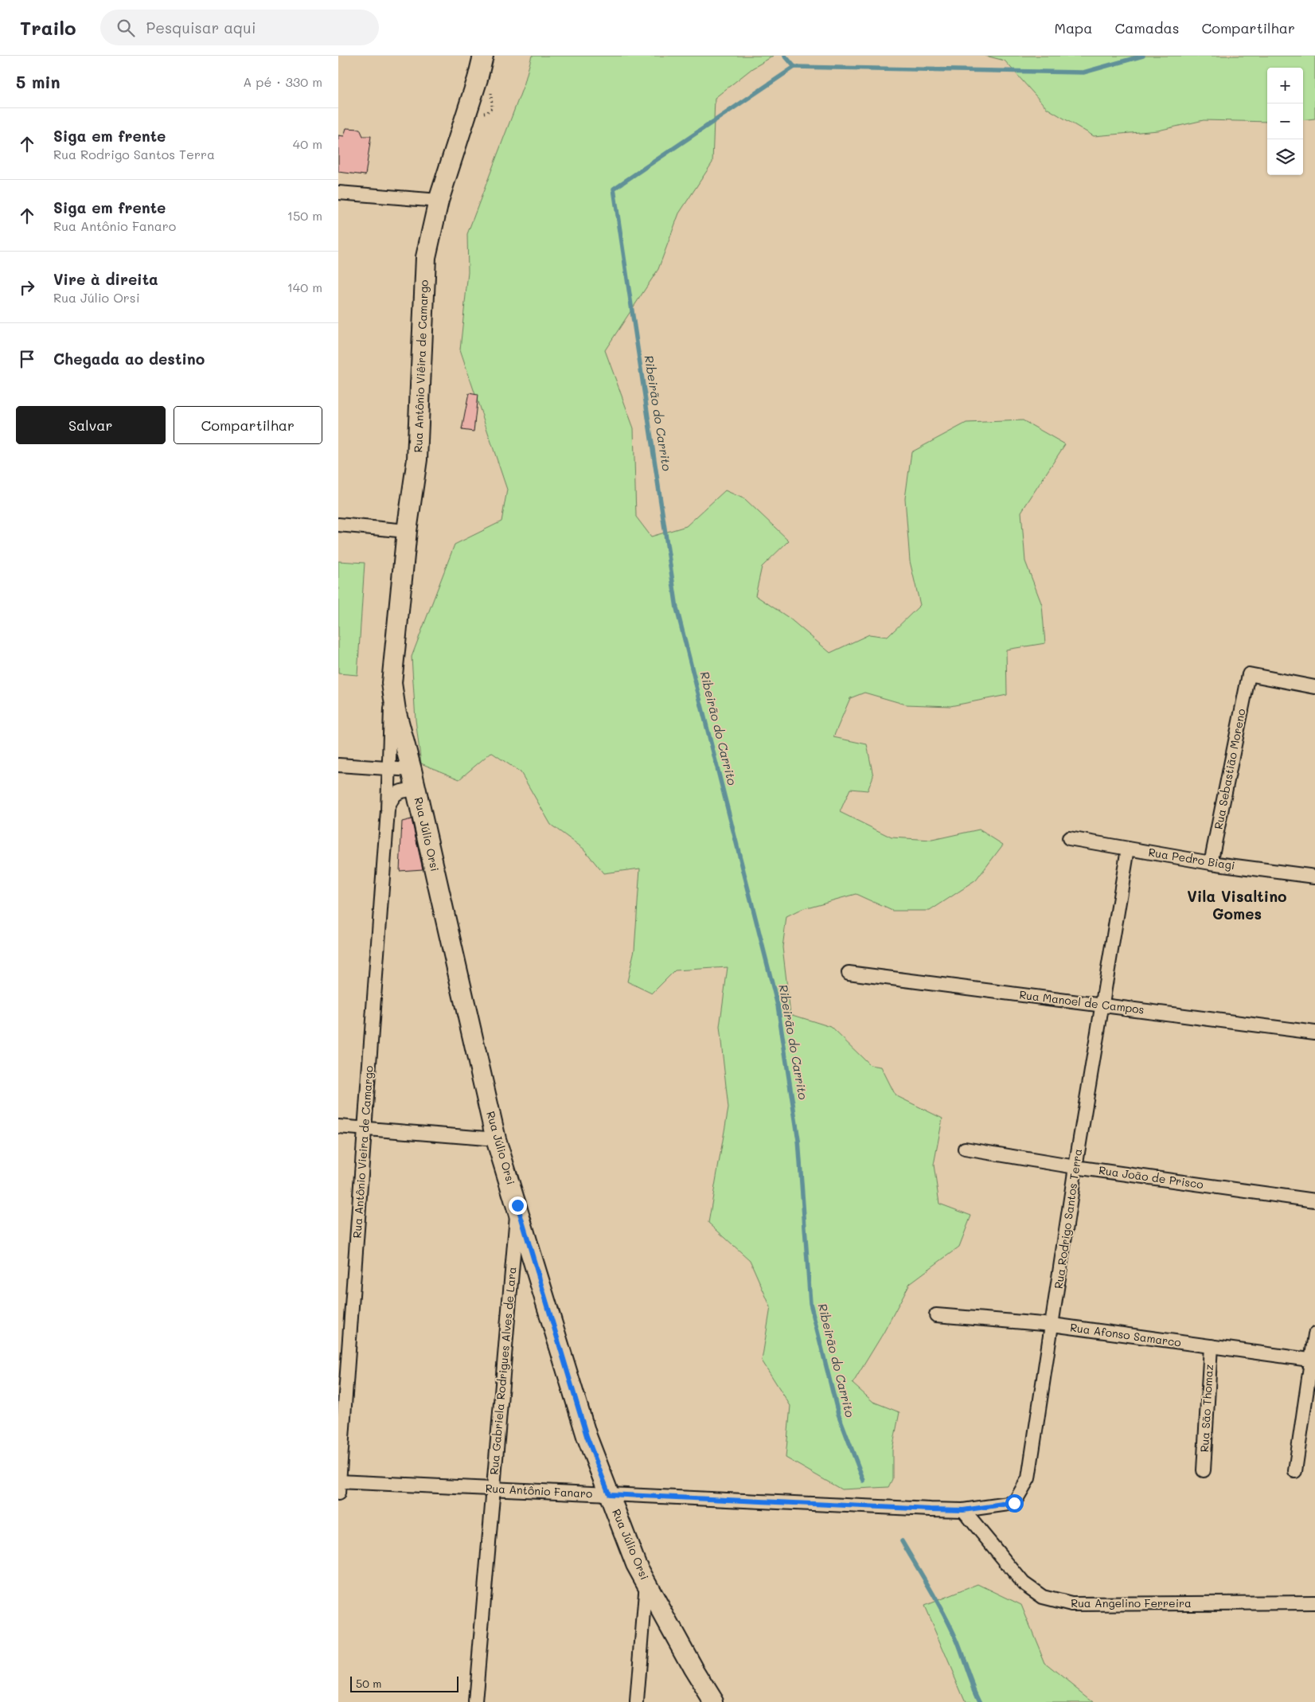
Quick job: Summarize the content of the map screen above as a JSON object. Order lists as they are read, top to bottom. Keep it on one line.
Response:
{"streets":{"main road":["Rua Antônio Viêira de Camargo","Rua Júlio Orsi"],"street":["Rua Sebastião Moreno","Rua Pedro Biagi","Rua Manoel de Campos","Rua Antônio Vieira de Camargo","Rua João de Prisco","Rua Rodrigo Santos Terra","Rua Afonso Samarco","Rua Gabriela Rodrigues Alves de Lara","Rua São Thomaz","Rua Antônio Fanaro","Rua Angelino Ferreira"]},"crossings":[["Rua Antônio Viêira de Camargo","Rua Júlio Orsi"],["Rua Antônio Viêira de Camargo","Rua Antônio Vieira de Camargo"],["Rua Sebastião Moreno","Rua Pedro Biagi"],["Rua Júlio Orsi","Rua Antônio Vieira de Camargo"],["Rua Júlio Orsi","Rua Gabriela Rodrigues Alves de Lara"],["Rua Júlio Orsi","Rua Antônio Fanaro"],["Rua Pedro Biagi","Rua Rodrigo Santos Terra"],["Rua Manoel de Campos","Rua Rodrigo Santos Terra"],["Rua Antônio Vieira de Camargo","Rua Antônio Fanaro"],["Rua João de Prisco","Rua Rodrigo Santos Terra"],["Rua Rodrigo Santos Terra","Rua Afonso Samarco"],["Rua Rodrigo Santos Terra","Rua Antônio Fanaro"],["Rua Rodrigo Santos Terra","Rua Angelino Ferreira"],["Rua Afonso Samarco","Rua São Thomaz"],["Rua Gabriela Rodrigues Alves de Lara","Rua Antônio Fanaro"]],"districts":["Vila Visaltino Gomes"],"water":["Ribeirão do Carrito"],"scale_bar":"50 m","page":{"header":"Trailo","search":"Pesquisar aqui","nav":["Mapa","Camadas","Compartilhar"],"heading":["5 min","A pé · 330 m"],"map_buttons":["+","−"],"list":[["Siga em frente","Rua Rodrigo Santos Terra","40 m"],["Siga em frente","Rua Antônio Fanaro","150 m"],["Vire à direita","Rua Júlio Orsi","140 m"],"Chegada ao destino"],"buttons":["Salvar","Compartilhar"],"scale":"50 m"}}
